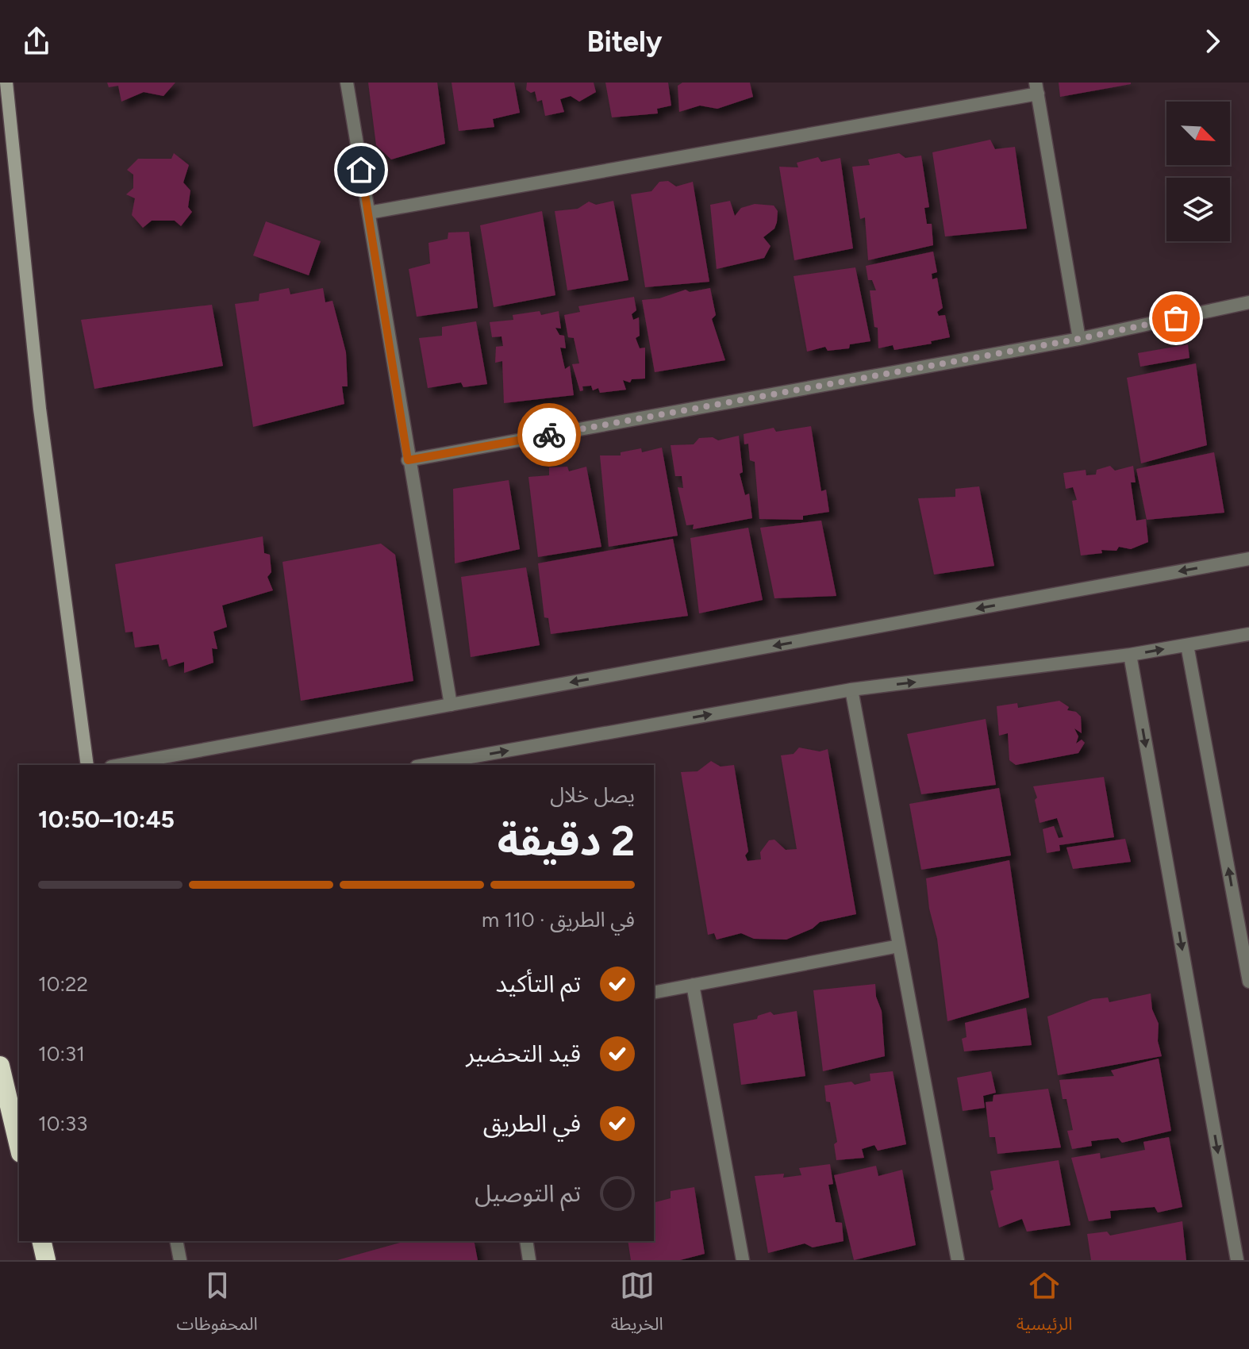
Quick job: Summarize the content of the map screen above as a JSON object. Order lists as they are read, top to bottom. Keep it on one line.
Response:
{"north":"bottom right","page":{"header":"Bitely","heading":["2 دقيقة","يصل خلال","10:45–10:50"],"bar":"في الطريق · 110 m","list":[["تم التأكيد","10:22"],["قيد التحضير","10:31"],["في الطريق","10:33"],"تم التوصيل"],"tabs":["الرئيسية","الخريطة","المحفوظات"]}}
